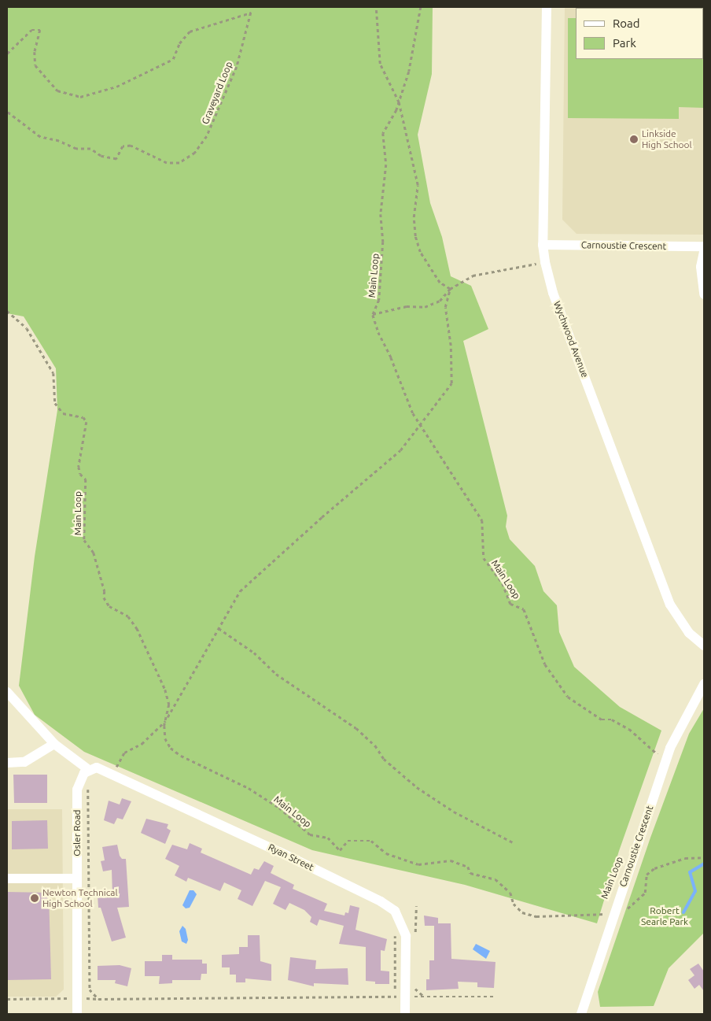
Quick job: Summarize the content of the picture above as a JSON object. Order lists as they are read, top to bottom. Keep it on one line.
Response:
{"streets":{"street":["Carnoustie Crescent","Wychwood Avenue","Osler Road","Ryan Street"],"path":["Graveyard Loop","Main Loop"]},"crossings":[["Carnoustie Crescent","Main Loop"],["Carnoustie Crescent","Wychwood Avenue"],["Osler Road","Ryan Street"]],"parks":["Robert Searle Park"],"places":["Linkside High School","Newton Technical High School"],"legend":["Road","Park"]}
